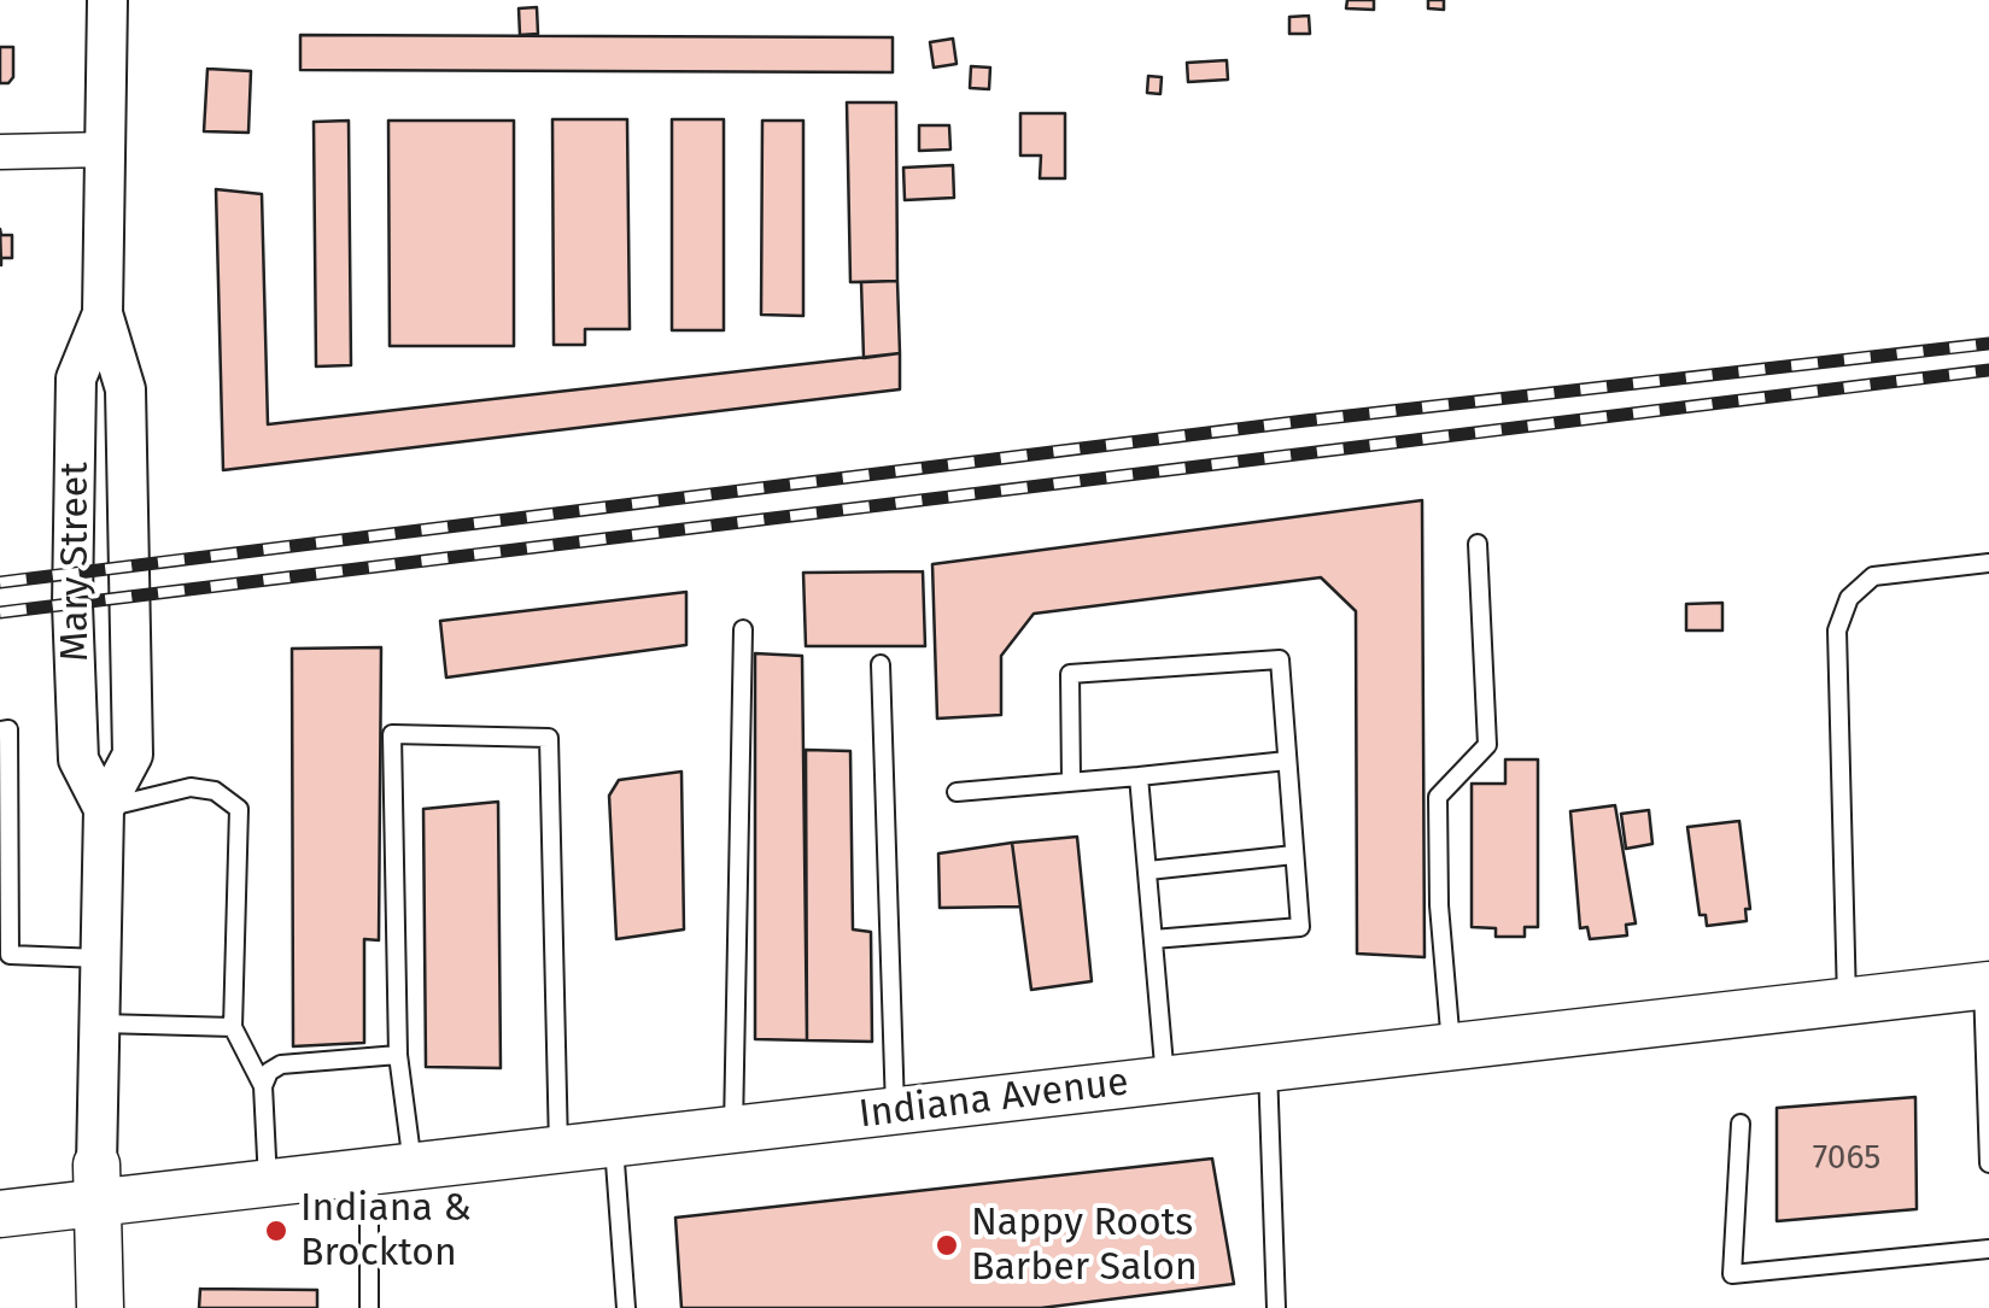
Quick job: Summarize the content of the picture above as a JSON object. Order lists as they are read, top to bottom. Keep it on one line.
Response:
{"streets":{"main road":["Indiana Avenue"],"street":["Mary Street"]},"crossings":[["Mary Street","Indiana Avenue"]],"places":["Indiana & Brockton","Nappy Roots Barber Salon"],"house_numbers":["7065"]}
